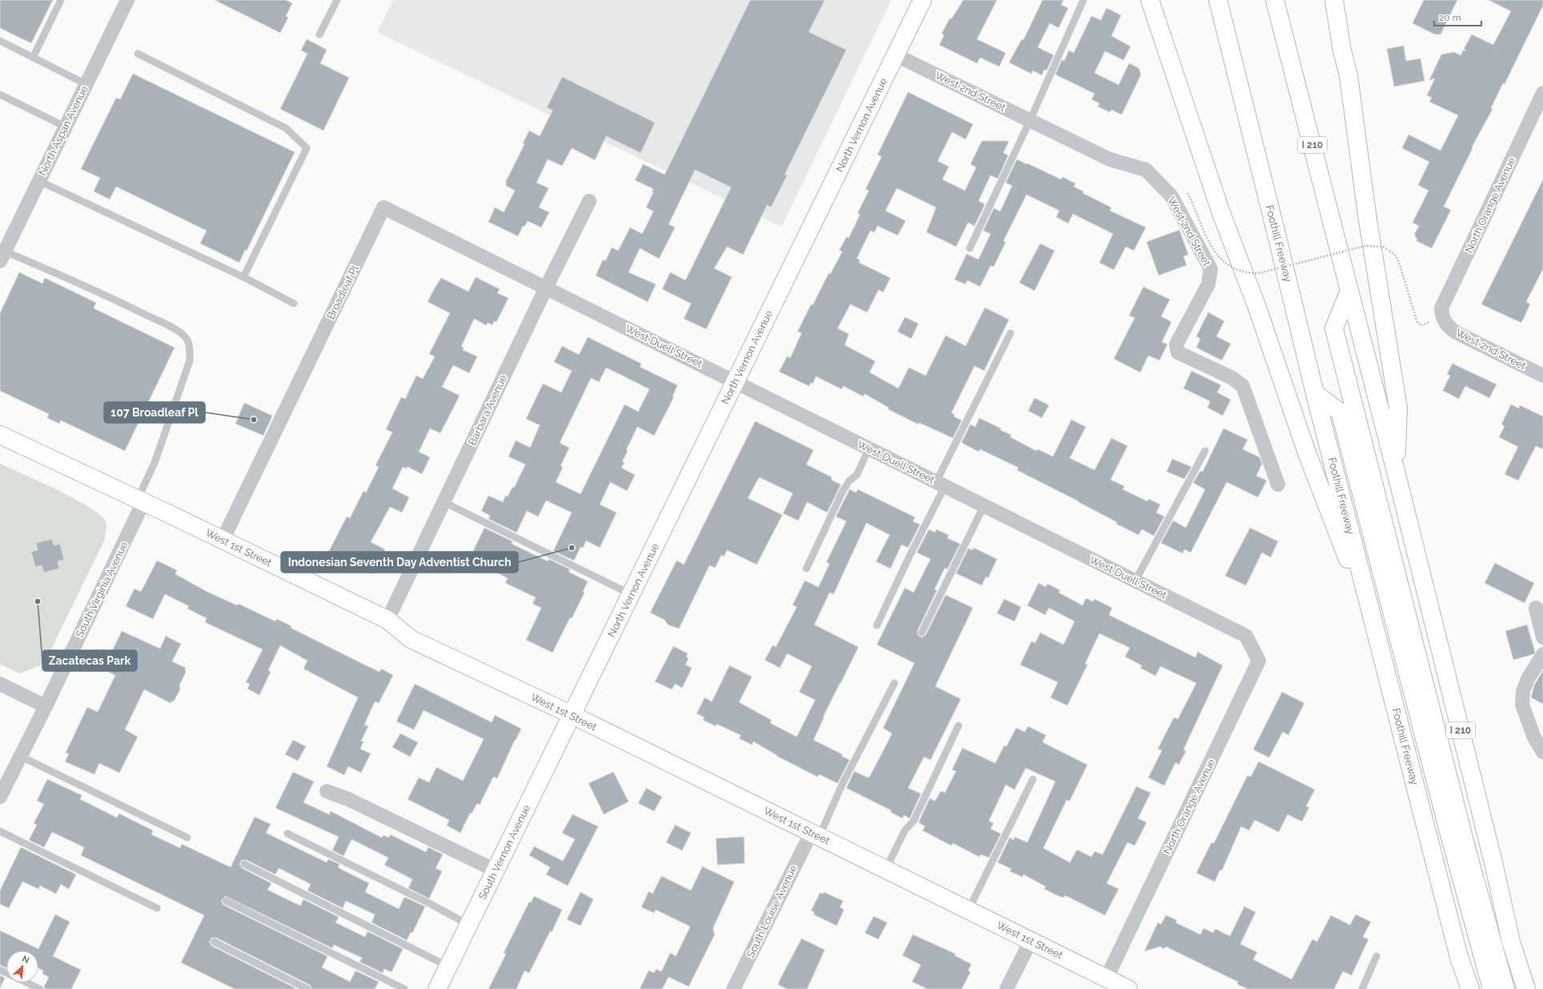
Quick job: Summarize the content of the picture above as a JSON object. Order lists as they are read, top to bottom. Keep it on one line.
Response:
{"streets":{"main road":["North Vernon Avenue","I 210","Foothill Freeway","West 1st Street","South Vernon Avenue"],"street":["West 2nd Street","North Aspan Avenue","North Orange Avenue","Broadleaf Pl","West Duell Street","Barbara Avenue","South Virginia Avenue","South Louise Avenue"]},"crossings":[["West 2nd Street","North Vernon Avenue"],["West 2nd Street","North Orange Avenue"],["North Vernon Avenue","West Duell Street"],["North Vernon Avenue","West 1st Street"],["North Vernon Avenue","South Vernon Avenue"],["North Orange Avenue","West Duell Street"],["North Orange Avenue","West 1st Street"],["Broadleaf Pl","West Duell Street"],["Broadleaf Pl","Barbara Avenue"],["Broadleaf Pl","West 1st Street"],["West Duell Street","Barbara Avenue"],["Barbara Avenue","West 1st Street"],["West 1st Street","South Virginia Avenue"],["West 1st Street","South Vernon Avenue"],["West 1st Street","South Louise Avenue"]],"places":["107 Broadleaf Pl","Indonesian Seventh Day Adventist Church","Zacatecas Park"],"scale_bar":"20 m","north":"top right"}
